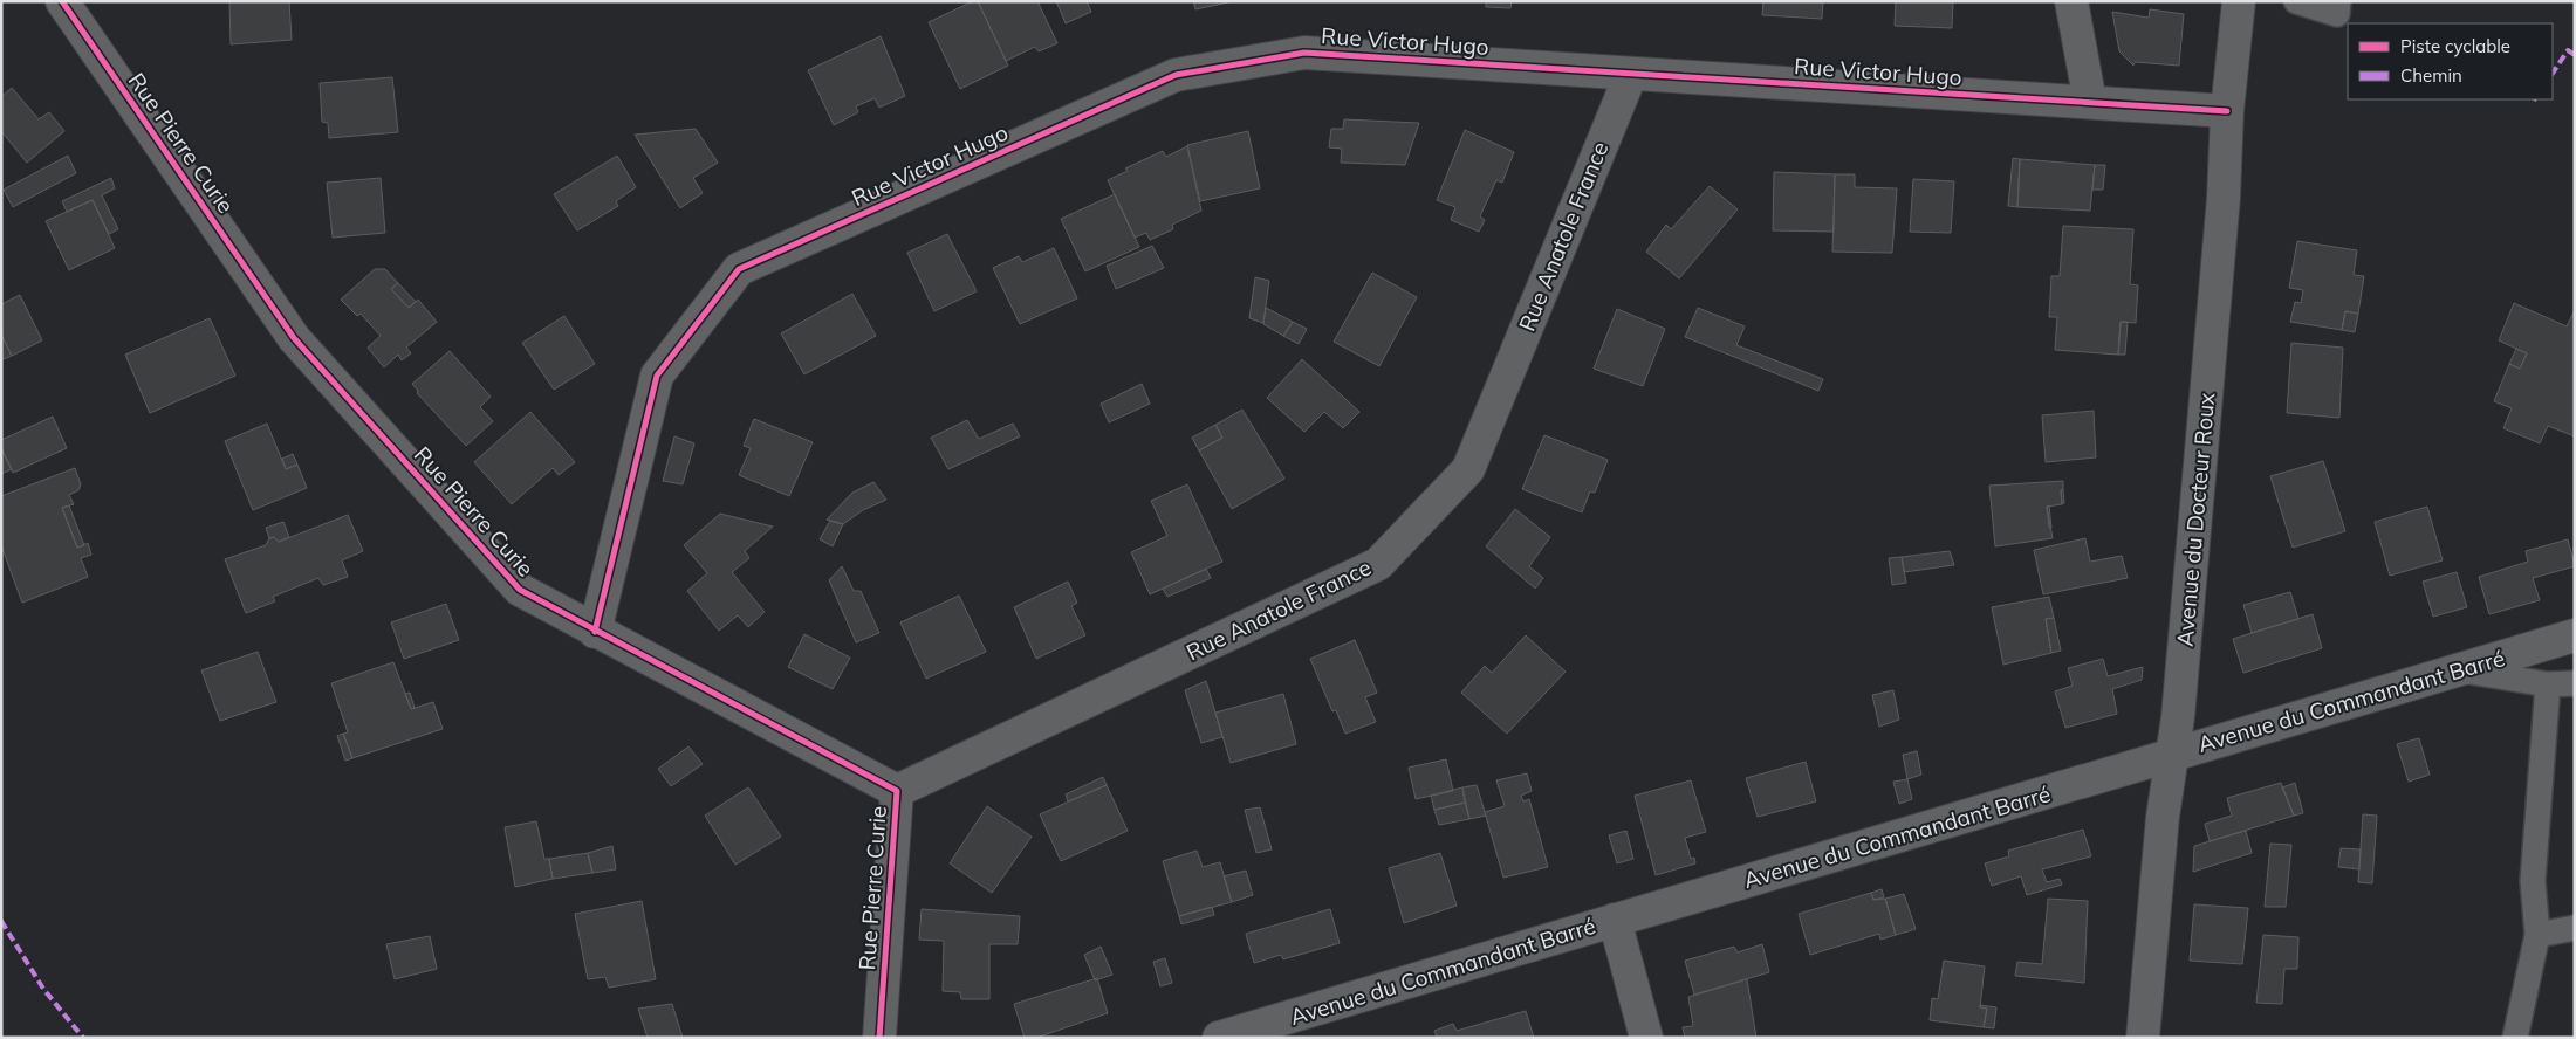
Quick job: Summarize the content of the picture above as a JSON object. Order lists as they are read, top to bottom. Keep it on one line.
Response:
{"streets":{"street":["Rue Victor Hugo","Rue Pierre Curie","Rue Anatole France","Avenue du Docteur Roux","Avenue du Commandant Barré"]},"crossings":[["Rue Victor Hugo","Rue Pierre Curie"],["Rue Victor Hugo","Rue Anatole France"],["Rue Victor Hugo","Avenue du Docteur Roux"],["Rue Pierre Curie","Rue Anatole France"],["Avenue du Docteur Roux","Avenue du Commandant Barré"]],"legend":["Piste cyclable","Chemin"]}
